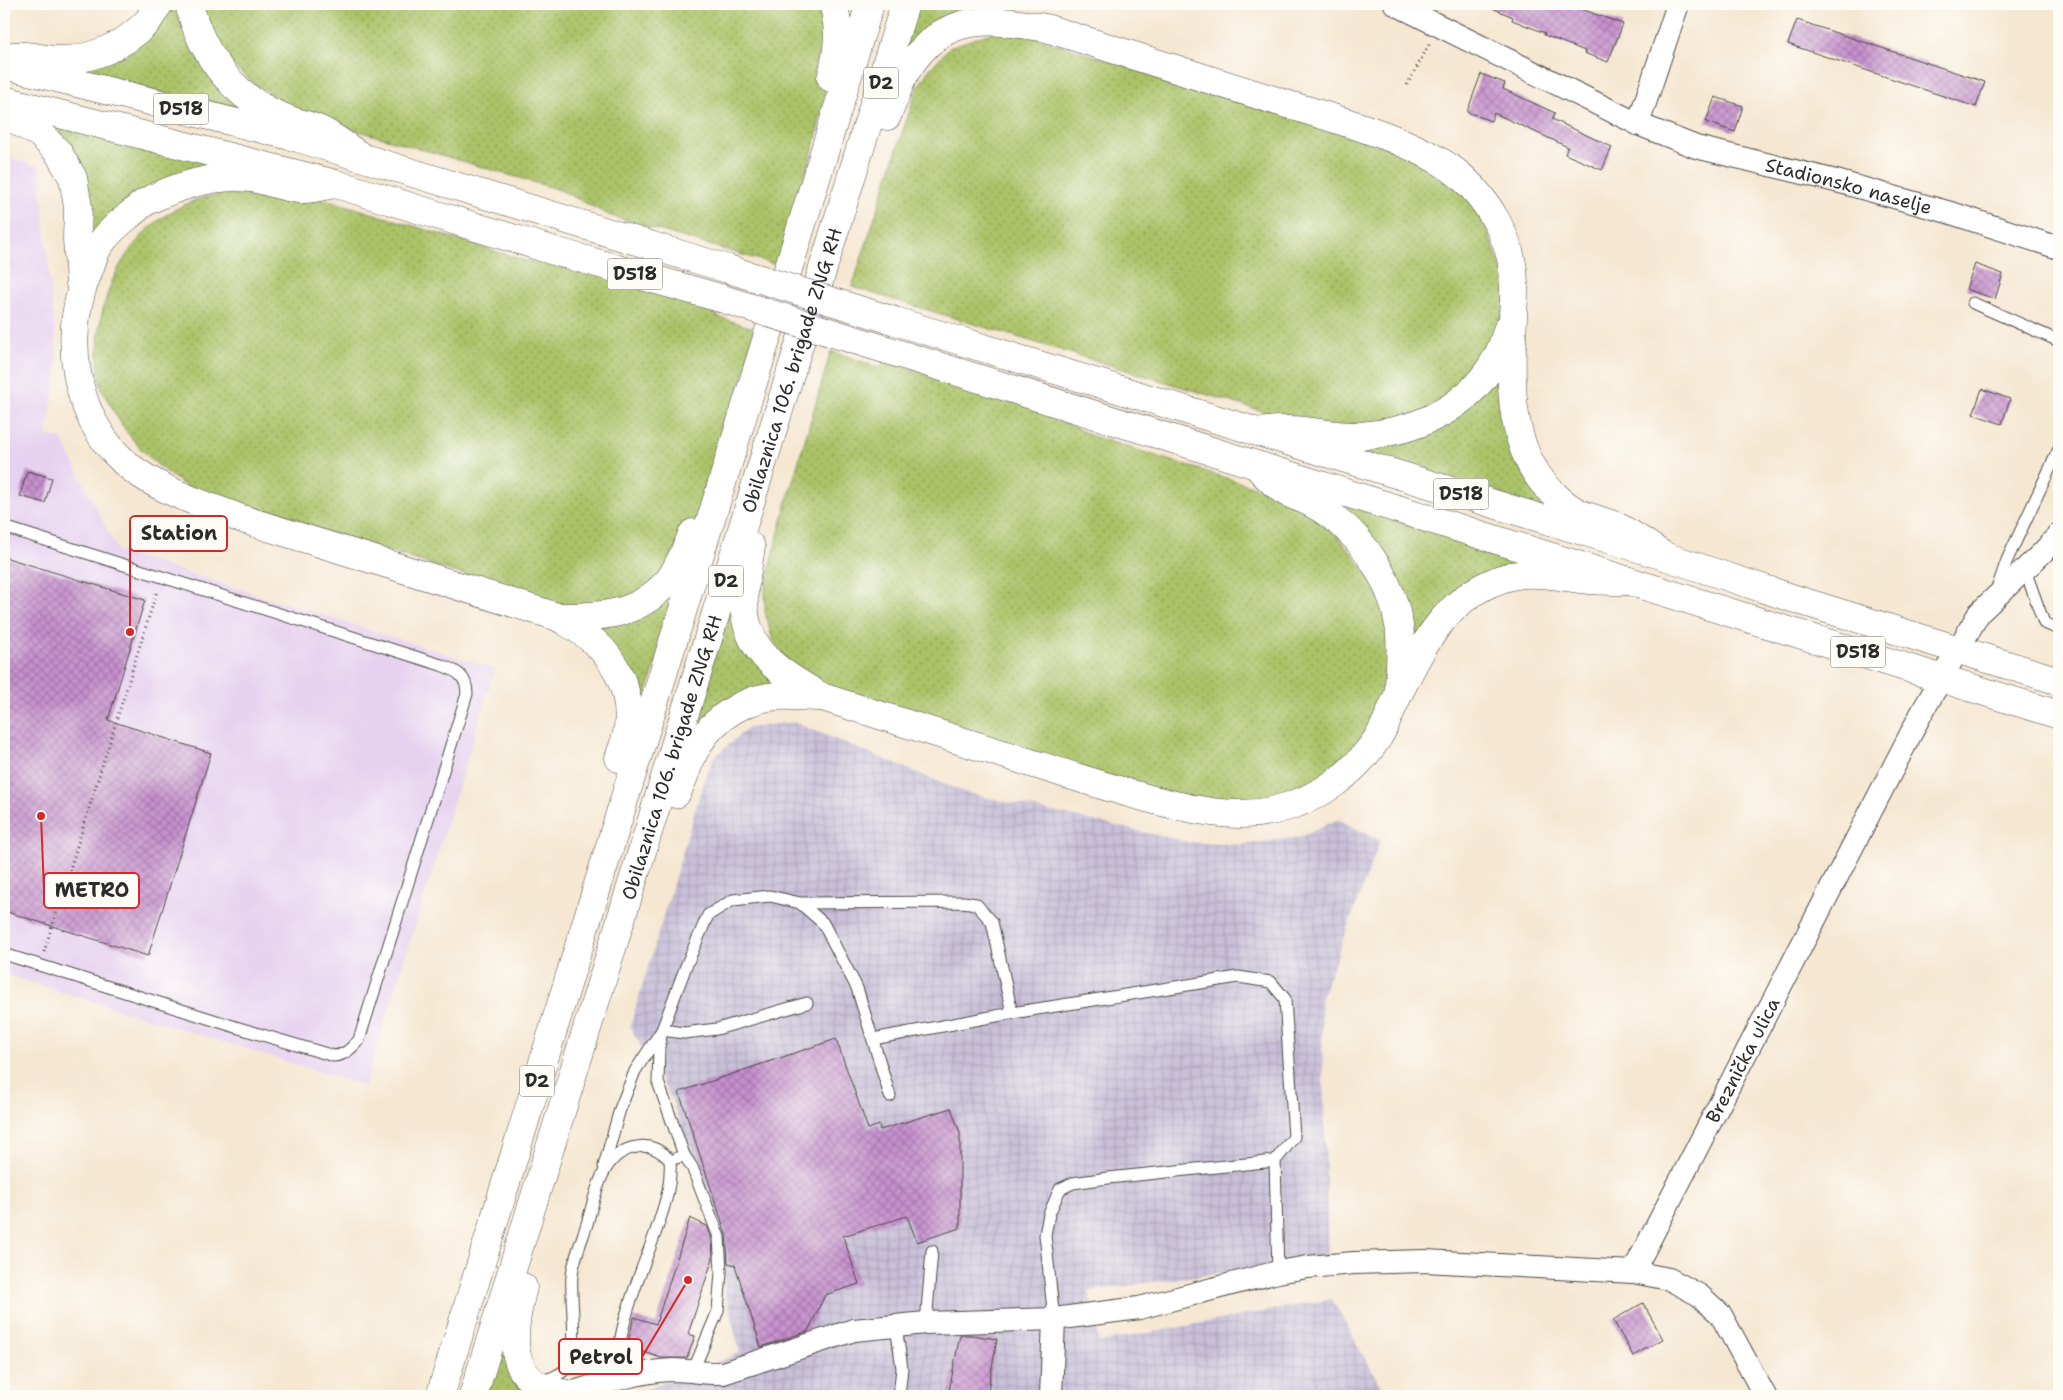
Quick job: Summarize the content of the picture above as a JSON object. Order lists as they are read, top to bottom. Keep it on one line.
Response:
{"streets":{"main road":["D2","D518","Obilaznica 106. brigade ZNG RH"],"street":["Stadionsko naselje","Breznička ulica"]},"crossings":[["D518","Breznička ulica"]],"places":["Station","METRO","Petrol"]}
